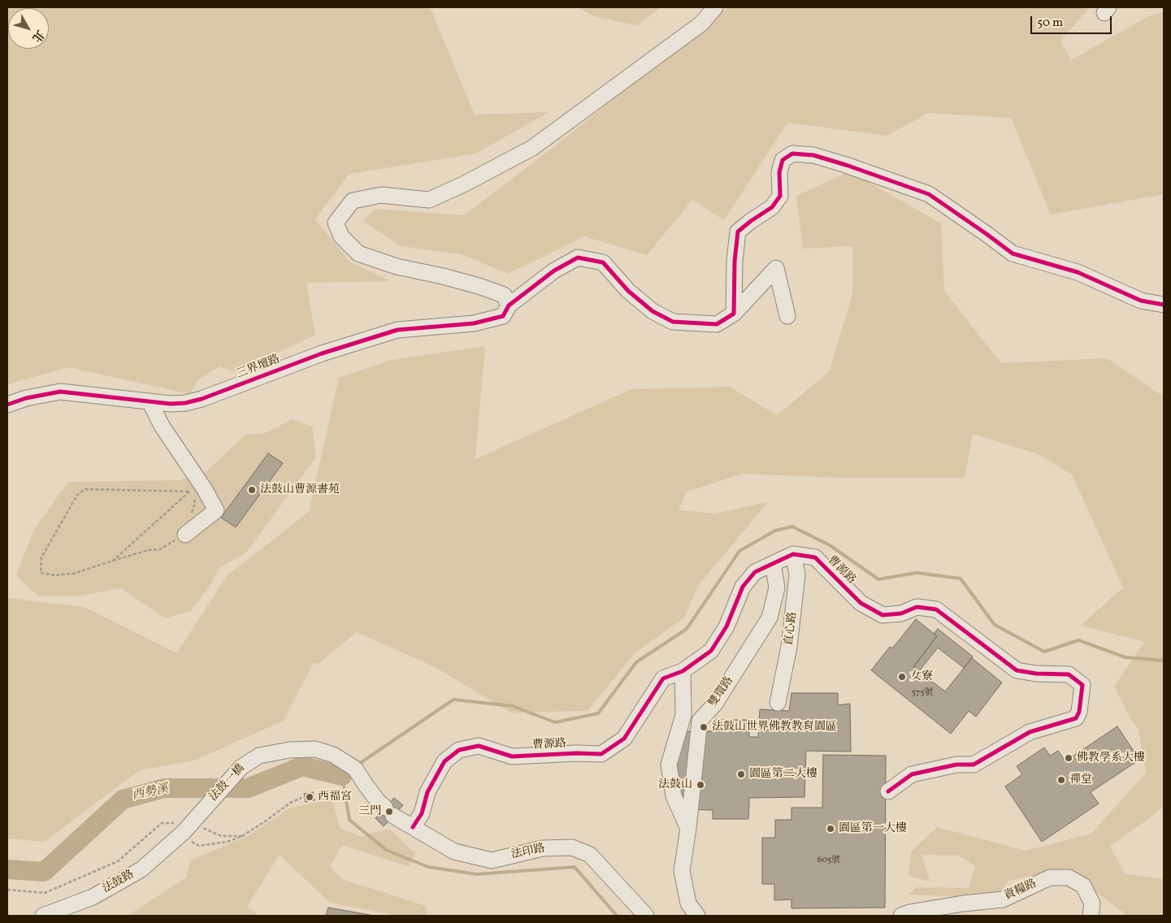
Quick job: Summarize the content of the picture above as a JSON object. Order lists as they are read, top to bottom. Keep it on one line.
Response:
{"streets":{"street":["三界壇路","曹源路","直心路","雙環路","法鼓一橋","法印路","法鼓路","資糧路"]},"crossings":[["曹源路","直心路"],["曹源路","雙環路"],["曹源路","法印路"],["法鼓一橋","法印路"],["法鼓一橋","法鼓路"]],"water":["西勢溪"],"places":["法鼓山曹源書苑","女寮","法鼓山世界佛教教育園區","佛教學系大樓","園區第二大樓","禪堂","法鼓山","西福宮","三門","園區第一大樓"],"house_numbers":["575號","605號"],"scale_bar":"50 m","north":"bottom right"}
